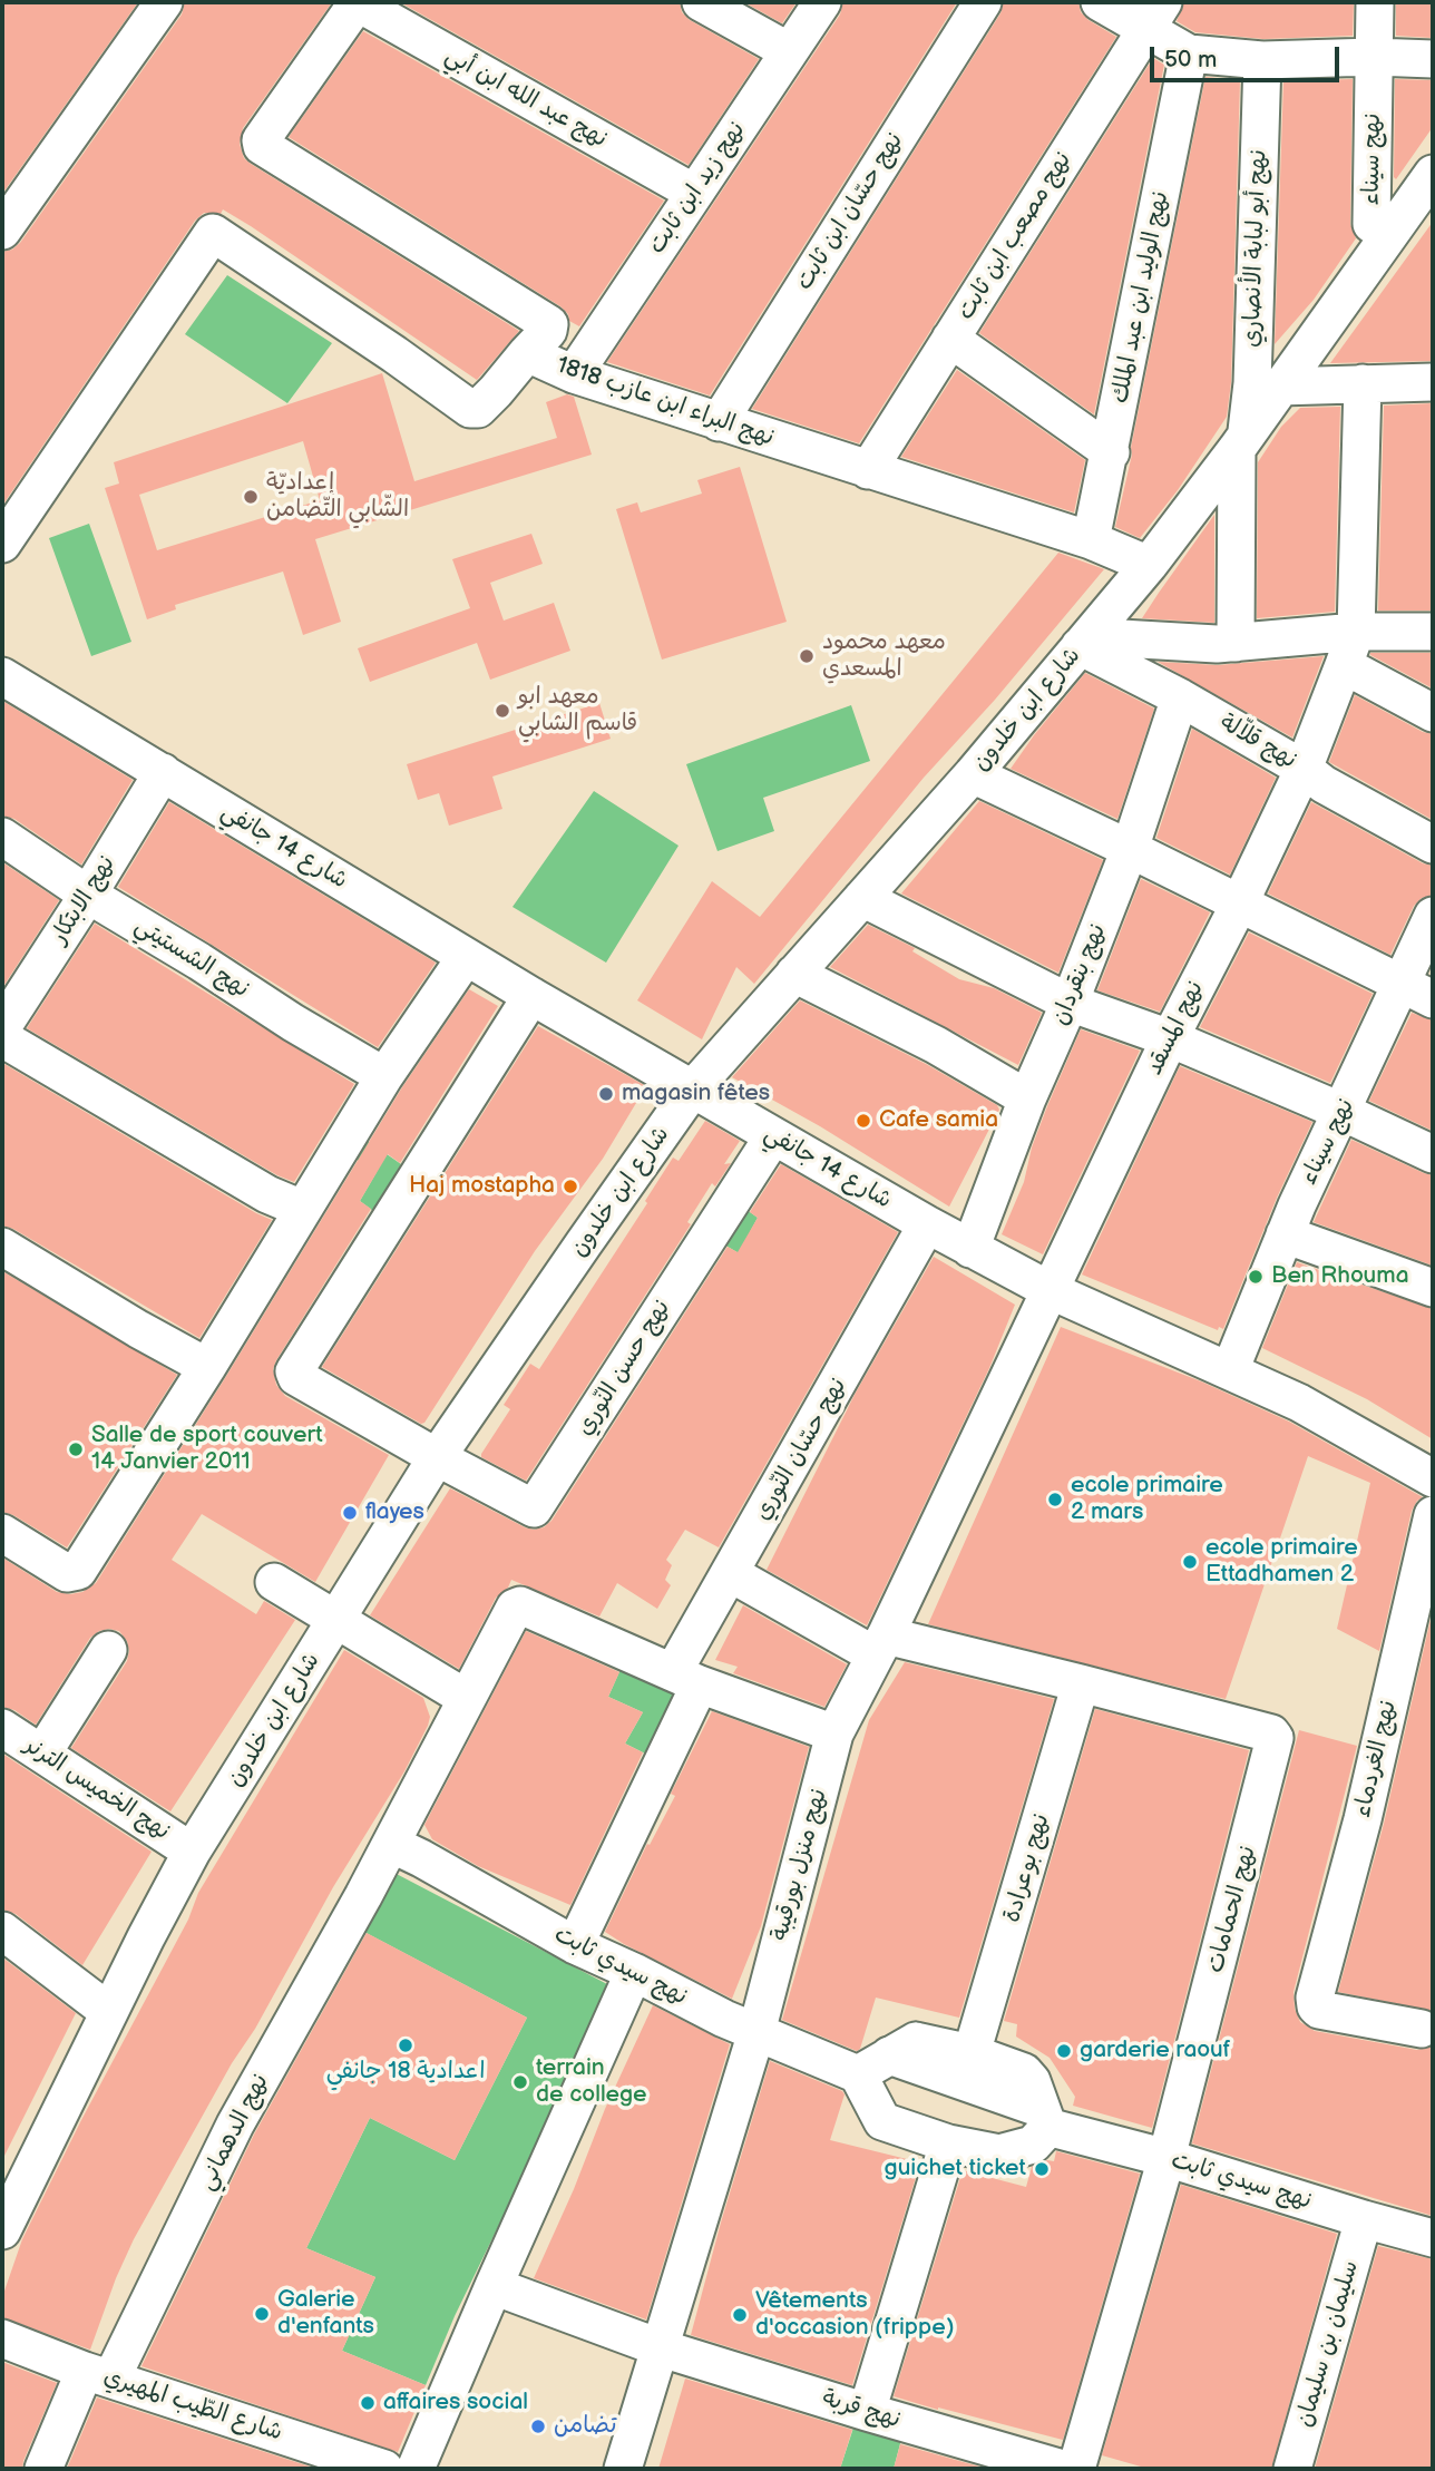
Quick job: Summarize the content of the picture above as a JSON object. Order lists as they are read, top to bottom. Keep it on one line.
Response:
{"streets":{"street":["نهج عبد الله ابن أبي","نهج سيناء","نهج زيد ابن ثابت","نهج حسّان ابن ثابت","نهج مصعب ابن ثابت","نهج أبو لبابة الأنصاري","نهج الوليد ابن عبد الملك","نهج البراء ابن عازب 1818","شارع ابن خلدون","نهج قلاّلة","شارع 14 جانفي","نهج الابتكار","نهج الشستيتي","نهج بنقردان","نهج المسقد","نهج حسن النّوري","نهج حسّان النّوري","نهج الغردماء","نهج الخميس الترنر","نهج منزل بورقيبة","نهج بوعرادة","نهج الحمامات","نهج سيدي ثابت","نهج الدهماني","سليمان بن سليمان","شارع الطّيب المهيري","نهج قربة"]},"crossings":[["نهج عبد الله ابن أبي","نهج زيد ابن ثابت"],["نهج عبد الله ابن أبي","نهج البراء ابن عازب 1818"],["نهج سيناء","شارع 14 جانفي"],["نهج زيد ابن ثابت","نهج البراء ابن عازب 1818"],["نهج حسّان ابن ثابت","نهج البراء ابن عازب 1818"],["نهج مصعب ابن ثابت","نهج البراء ابن عازب 1818"],["نهج أبو لبابة الأنصاري","شارع ابن خلدون"],["نهج الوليد ابن عبد الملك","نهج البراء ابن عازب 1818"],["نهج البراء ابن عازب 1818","شارع ابن خلدون"],["شارع ابن خلدون","نهج قلاّلة"],["شارع ابن خلدون","شارع 14 جانفي"],["شارع ابن خلدون","نهج حسن النّوري"],["شارع ابن خلدون","نهج الخميس الترنر"],["نهج قلاّلة","نهج بنقردان"],["نهج قلاّلة","نهج المسقد"],["شارع 14 جانفي","نهج الابتكار"],["شارع 14 جانفي","نهج بنقردان"],["شارع 14 جانفي","نهج المسقد"],["شارع 14 جانفي","نهج حسن النّوري"],["شارع 14 جانفي","نهج حسّان النّوري"],["شارع 14 جانفي","نهج منزل بورقيبة"],["نهج الابتكار","نهج الشستيتي"],["نهج المسقد","نهج منزل بورقيبة"],["نهج حسّان النّوري","نهج الحمامات"],["نهج حسّان النّوري","نهج سيدي ثابت"],["نهج حسّان النّوري","نهج الدهماني"],["نهج منزل بورقيبة","نهج الحمامات"],["نهج منزل بورقيبة","نهج سيدي ثابت"],["نهج منزل بورقيبة","نهج قربة"],["نهج بوعرادة","نهج الحمامات"],["نهج الحمامات","نهج سيدي ثابت"],["نهج سيدي ثابت","نهج الدهماني"],["نهج سيدي ثابت","سليمان بن سليمان"],["نهج الدهماني","شارع الطّيب المهيري"]],"places":["إعداديّة الشّابي التّضامن","معهد محمود المسعدي","معهد ابو قاسم الشابي","magasin fêtes","Cafe samia","Haj mostapha","Ben Rhouma","Salle de sport couvert 14 Janvier 2011","ecole primaire 2 mars","flayes","ecole primaire Ettadhamen 2","اعدادية 18 جانفي","garderie raouf","terrain de college","guichet ticket","Galerie d'enfants","Vêtements d'occasion (frippe)","affaires social","تضامن"],"scale_bar":"50 m"}
